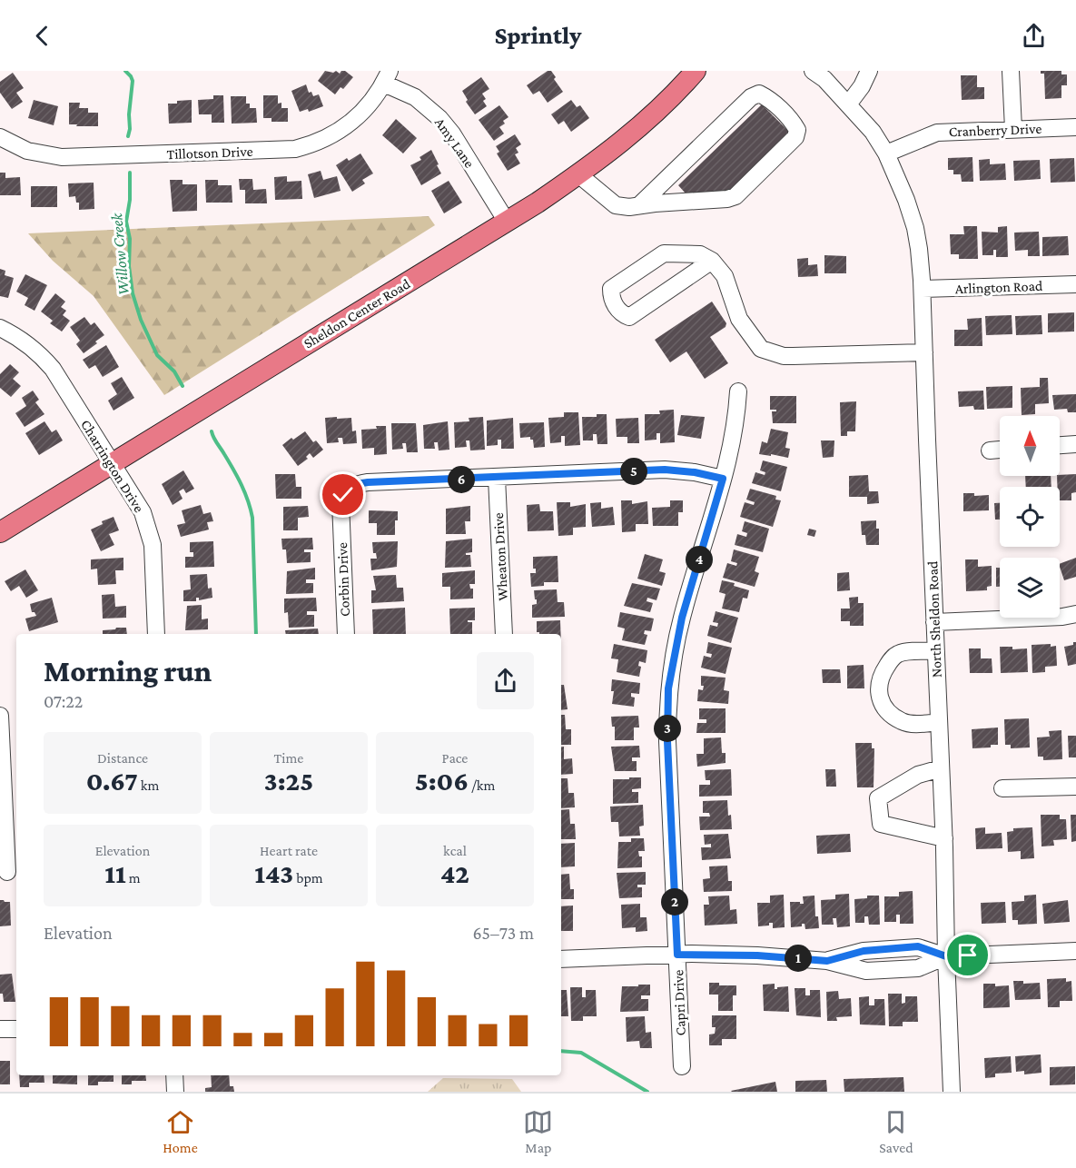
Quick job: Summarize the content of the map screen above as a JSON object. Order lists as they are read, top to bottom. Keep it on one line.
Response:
{"streets":{"main road":["Sheldon Center Road"],"street":["Cranberry Drive","Amy Lane","Tillotson Drive","Arlington Road","Charrington Drive","Wheaton Drive","Corbin Drive","North Sheldon Road","Capri Drive"]},"crossings":[["Cranberry Drive","North Sheldon Road"],["Amy Lane","Tillotson Drive"],["Amy Lane","Sheldon Center Road"],["Arlington Road","North Sheldon Road"],["Sheldon Center Road","Charrington Drive"],["Wheaton Drive","Corbin Drive"]],"water":["Willow Creek"],"north":"top","page":{"header":"Sprintly","pins":["5","6","4","3","2","1"],"heading":["Morning run","07:22"],"stats":[["Distance","0.67 km"],["Time","3:25"],["Pace","5:06 /km"],["Elevation","11 m"],["Heart rate","143 bpm"],["kcal","42"]],"chart":["Elevation","65–73 m"],"tabs":["Home","Map","Saved"]}}
